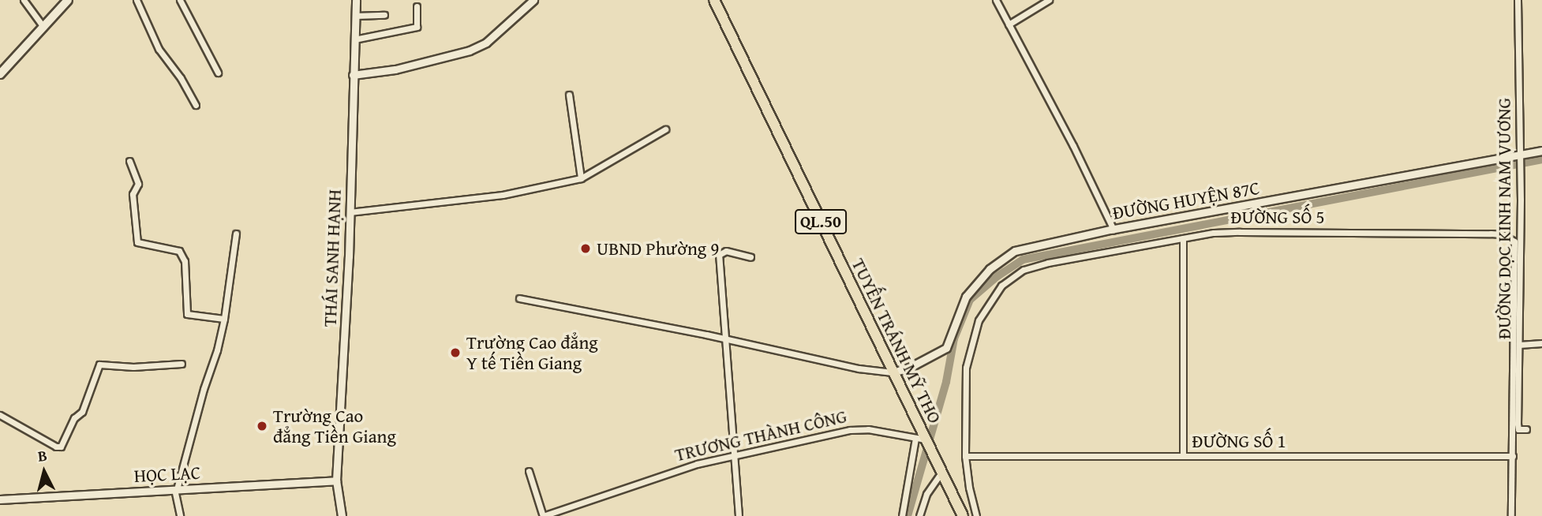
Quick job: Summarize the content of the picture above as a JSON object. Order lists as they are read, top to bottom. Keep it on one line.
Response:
{"streets":{"highway":["QL.50","TUYẾN TRÁNH MỸ THO"],"street":["ĐƯỜNG HUYỆN 87C","ĐƯỜNG SỐ 5","ĐƯỜNG DỌC KINH NAM VƯƠNG","THÁI SANH HẠNH","TRƯƠNG THÀNH CÔNG","ĐƯỜNG SỐ 1","HỌC LẠC"]},"crossings":[["ĐƯỜNG HUYỆN 87C","ĐƯỜNG DỌC KINH NAM VƯƠNG"],["ĐƯỜNG HUYỆN 87C","TUYẾN TRÁNH MỸ THO"],["ĐƯỜNG SỐ 5","ĐƯỜNG SỐ 1"],["THÁI SANH HẠNH","HỌC LẠC"],["TUYẾN TRÁNH MỸ THO","TRƯƠNG THÀNH CÔNG"]],"places":["UBND Phường 9","Trường Cao đẳng Y tế Tiền Giang","Trường Cao đẳng Tiền Giang"],"north":"top"}
